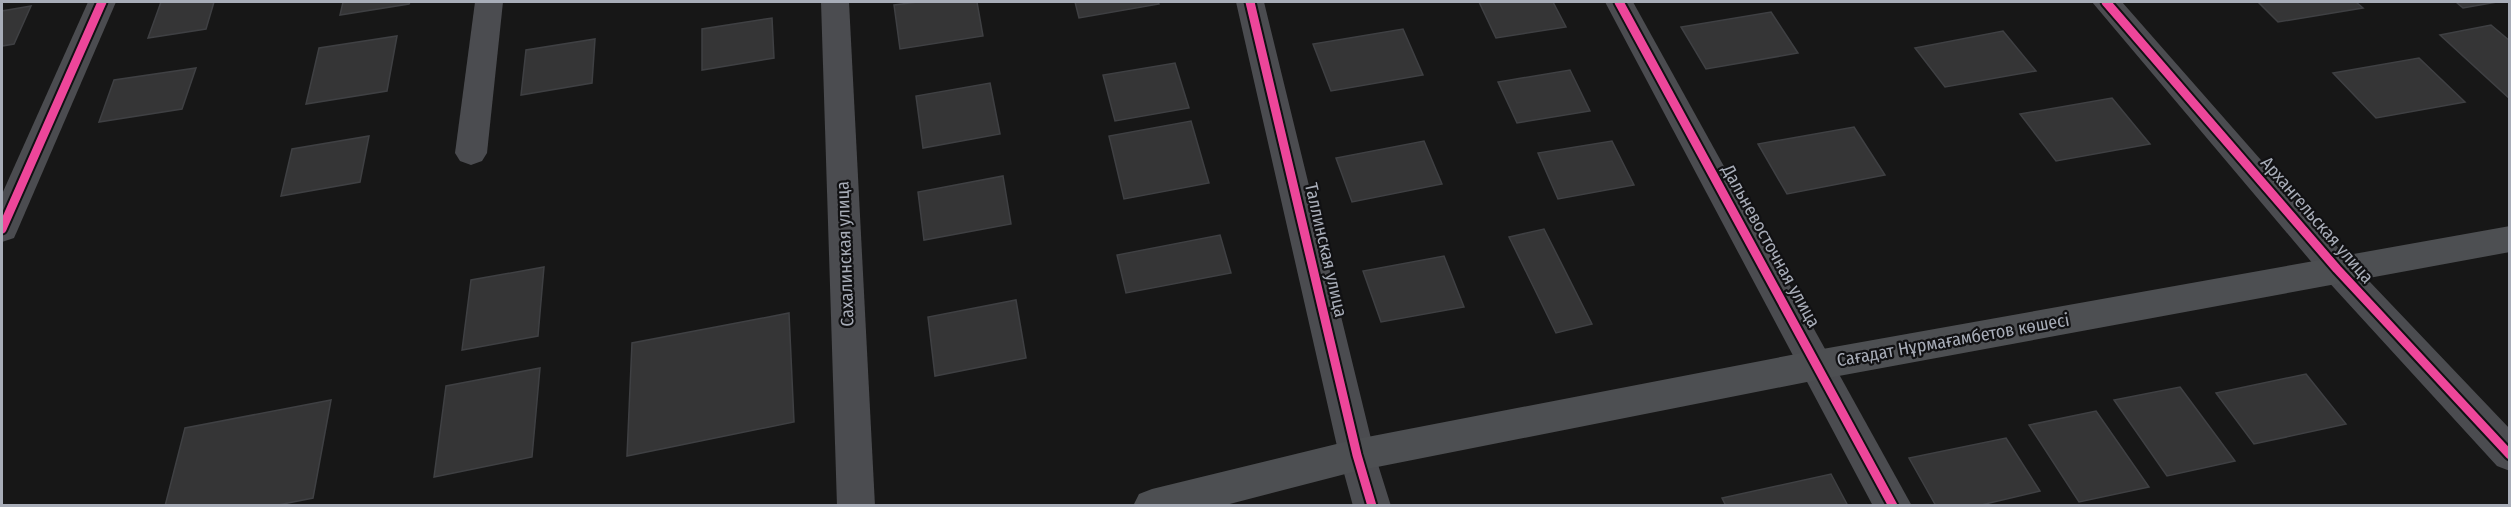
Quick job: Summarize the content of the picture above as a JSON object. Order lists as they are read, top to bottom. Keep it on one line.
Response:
{"streets":{"main road":["Сағадат Нұрмағамбетов көшесі"],"street":["Архангельская улица","Дальневосточная улица","Таллинская улица","Сахалинская улица"]},"crossings":[["Архангельская улица","Сағадат Нұрмағамбетов көшесі"],["Дальневосточная улица","Сағадат Нұрмағамбетов көшесі"],["Таллинская улица","Сағадат Нұрмағамбетов көшесі"]]}
